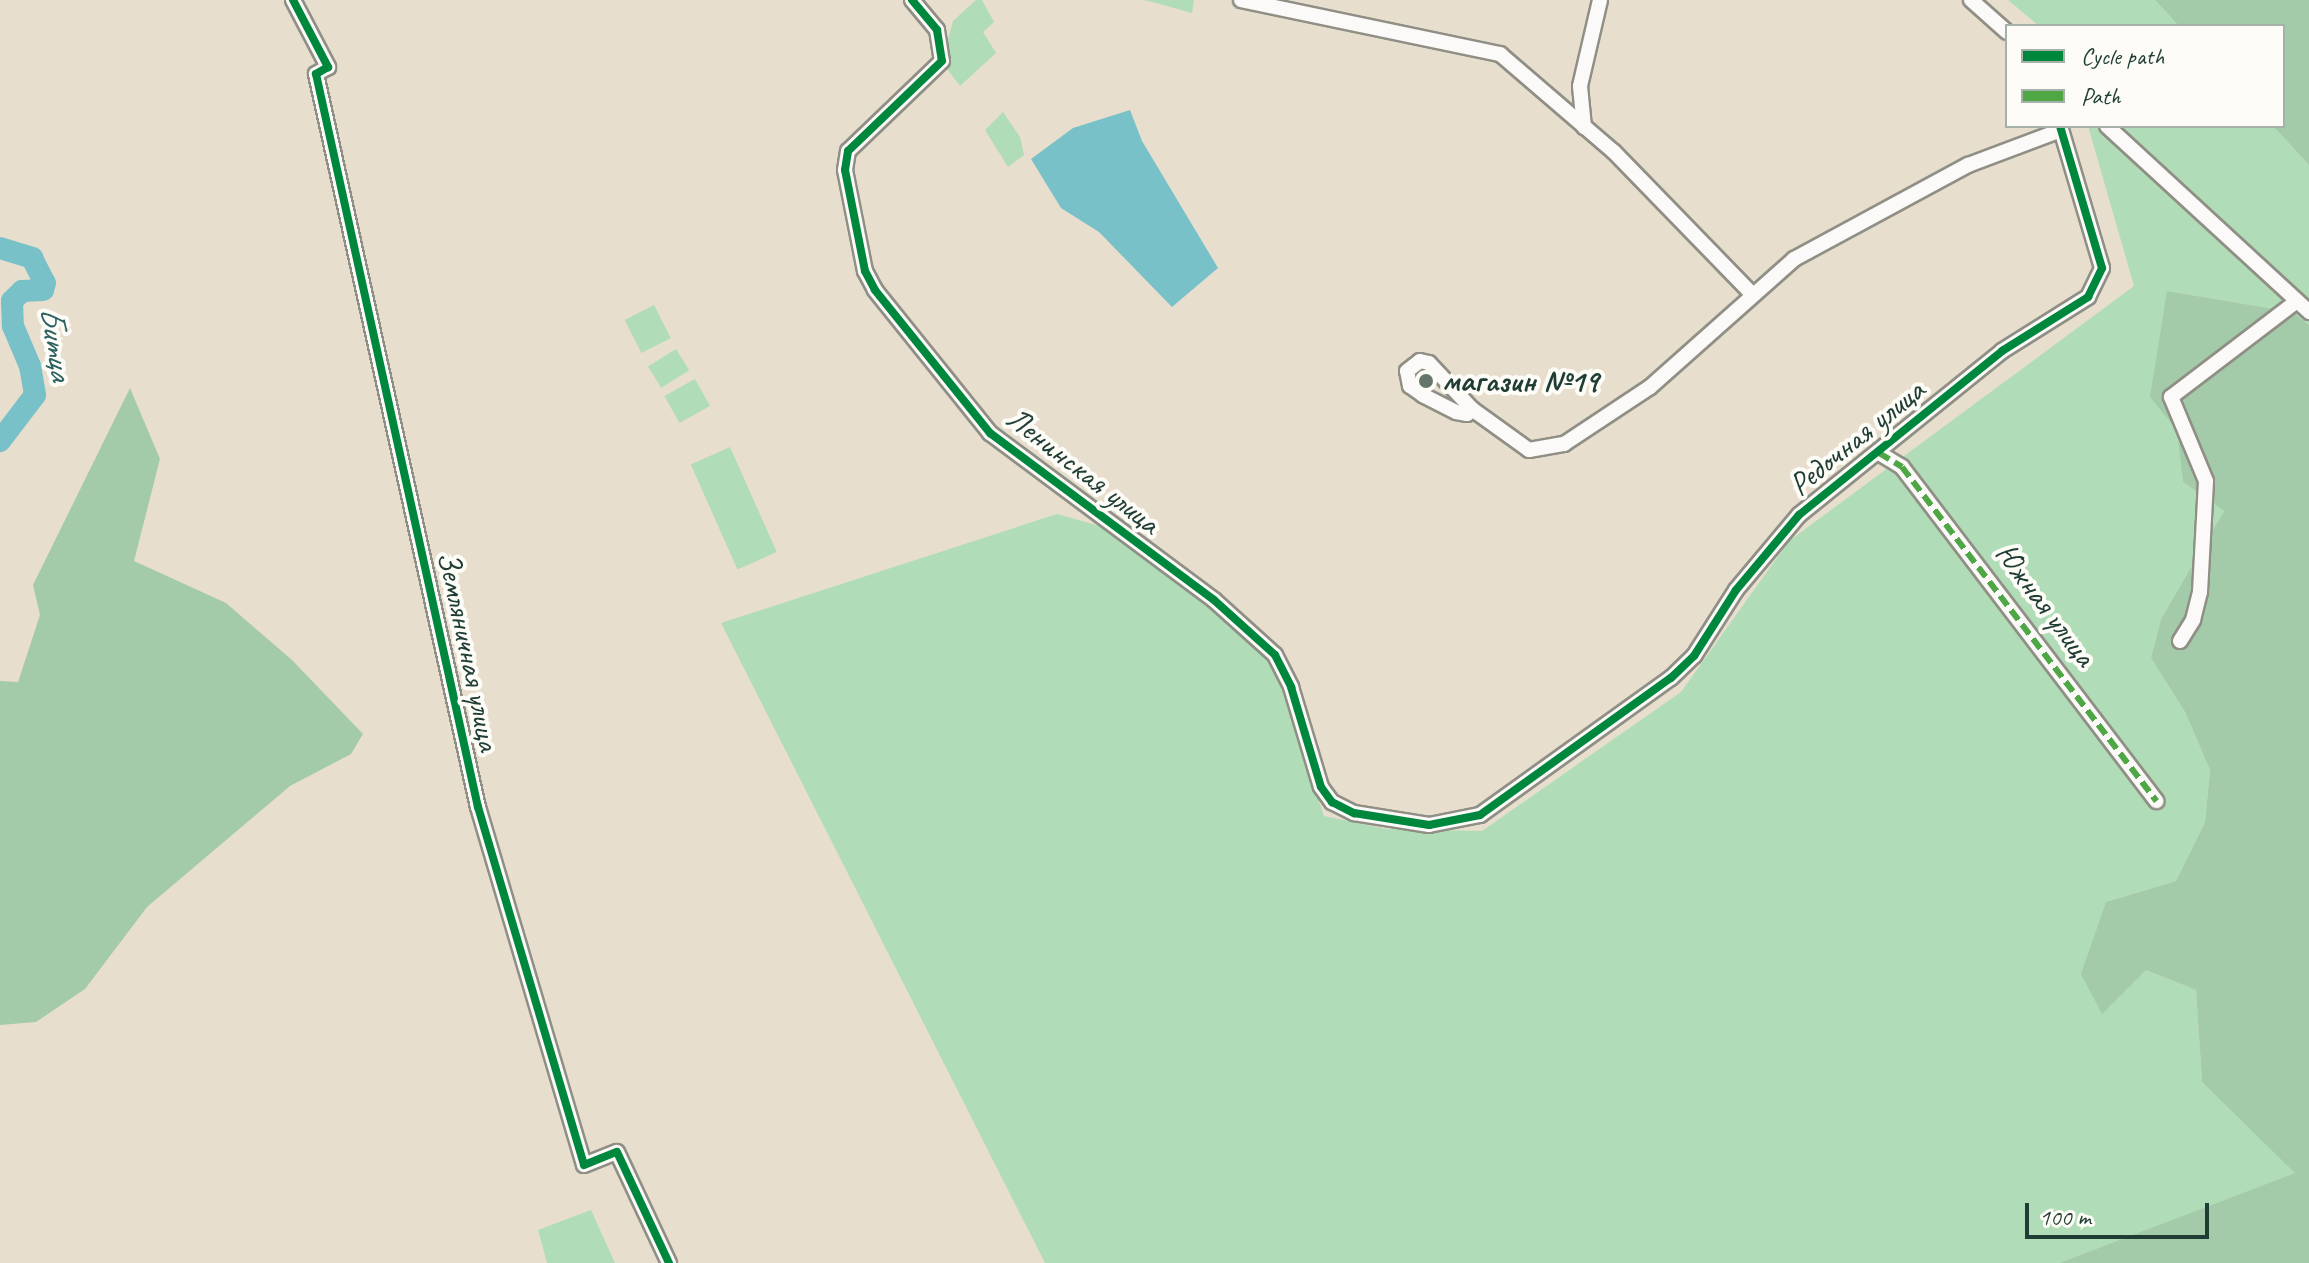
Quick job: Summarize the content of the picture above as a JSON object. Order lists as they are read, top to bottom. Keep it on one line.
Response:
{"streets":{"street":["Редочная улица","Ленинская улица","Южная улица","Земляничная улица"]},"crossings":[["Редочная улица","Ленинская улица"],["Редочная улица","Южная улица"]],"water":["Битца"],"places":["магазин №19"],"legend":["Cycle path","Path"],"scale_bar":"100 m"}
